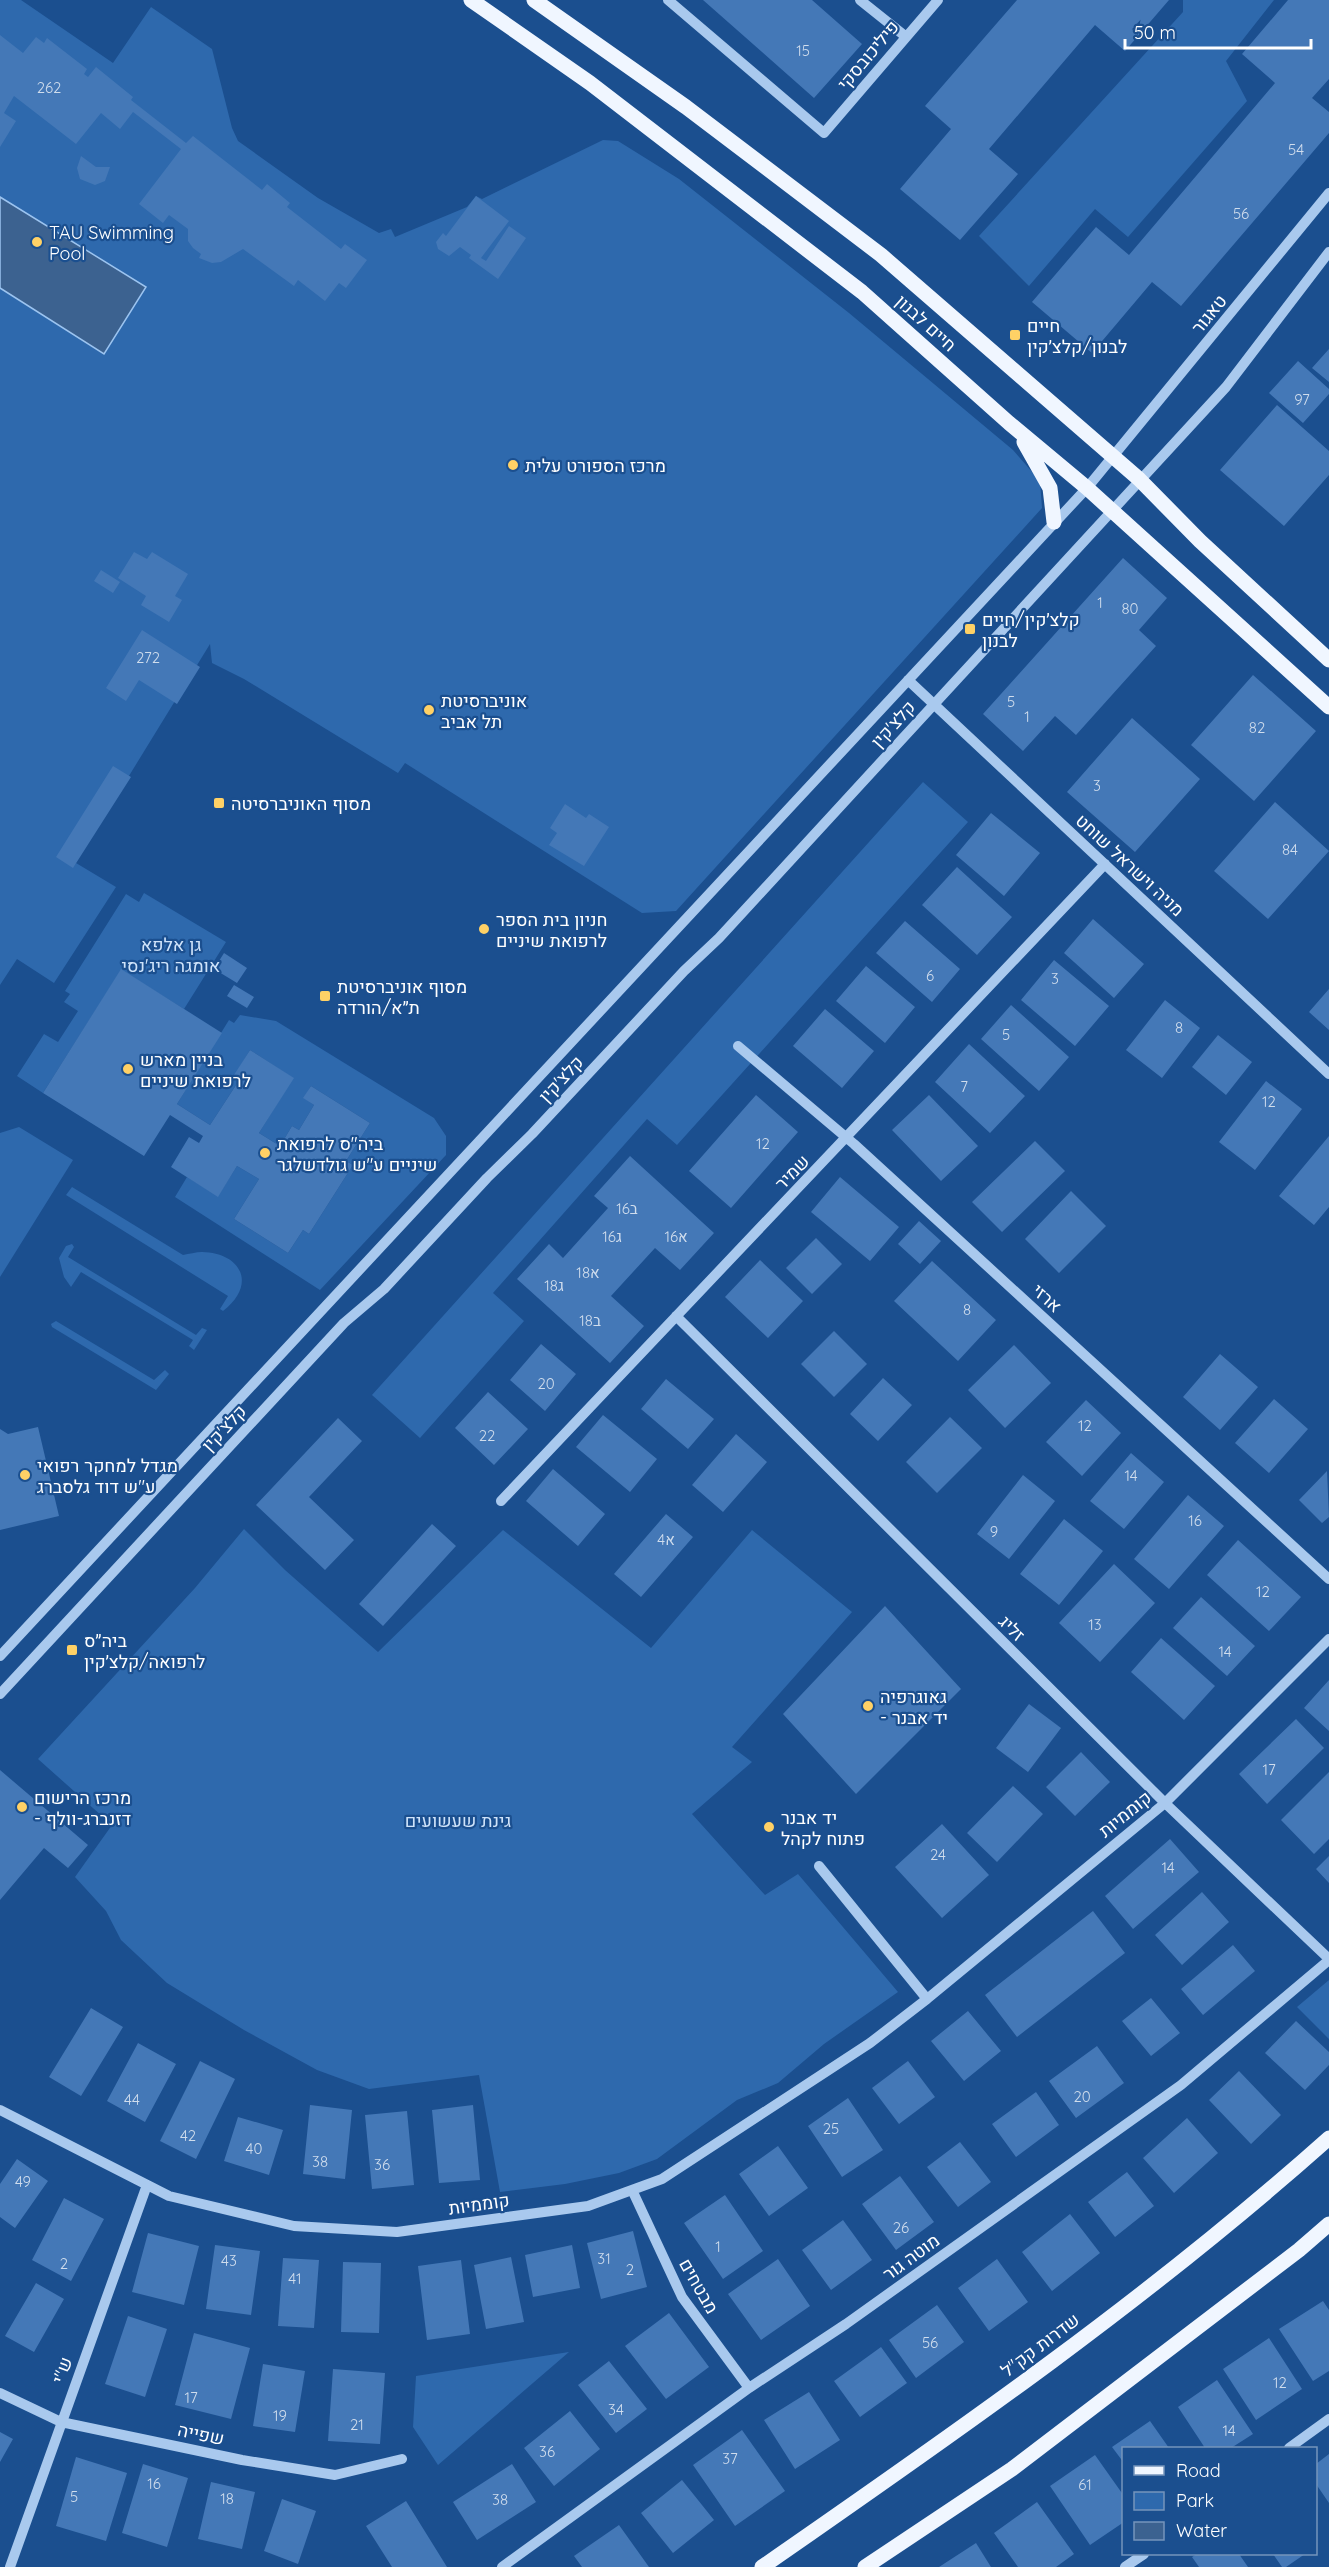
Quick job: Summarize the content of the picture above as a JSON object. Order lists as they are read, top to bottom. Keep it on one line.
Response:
{"streets":{"main road":["חיים לבנון","שדרות קק\"ל"],"street":["פיליכובסקי","טאגור","קלצ'קין","מניה וישראל שוחט","שמיר","ארזי","זליג","קוממיות","מוטה גור","מבטחים","ש\"י","שפייה"]},"crossings":[["טאגור","חיים לבנון"],["טאגור","קלצ'קין"],["חיים לבנון","קלצ'קין"],["קלצ'קין","מניה וישראל שוחט"],["מניה וישראל שוחט","שמיר"],["שמיר","ארזי"],["שמיר","זליג"],["זליג","קוממיות"],["זליג","מוטה גור"],["קוממיות","מבטחים"],["קוממיות","ש\"י"],["מוטה גור","מבטחים"],["ש\"י","שפייה"]],"parks":["גן אלפא אומגה ריג'נסי","גינת שעשועים"],"places":{"other":["TAU Swimming Pool","מרכז הספורט עלית","אוניברסיטת תל אביב","חניון בית הספר לרפואת שיניים","בניין מארש לרפואת שיניים","ביה\"ס לרפואת שיניים ע\"ש גולדשלגר","מגדל למחקר רפואי ע\"ש דוד גלסברג","גאוגרפיה - יד אבנר","מרכז הרישום - דזנברג-וולף","יד אבנר פתוח לקהל"],"transit":["חיים לבנון/קלצ׳קין","קלצ׳קין/חיים לבנון","מסוף האוניברסיטה","מסוף אוניברסיטת ת״א/הורדה","ביה״ס לרפואה/קלצ׳קין"]},"house_numbers":["15","262","54","56","97","1","80","272","5","1","82","3","84","6","3","8","5","7","12","12","16ב","16ג","16א","18א","18ג","8","18ב","20","12","22","14","16","9","4א","12","13","14","17","24","14","20","44","25","42","40","38","36","49","26","1","31","43","2","2","41","56","12","17","34","19","21","14","36","37","16","61","5","18","38"],"legend":["Road","Park","Water"],"scale_bar":"50 m"}
